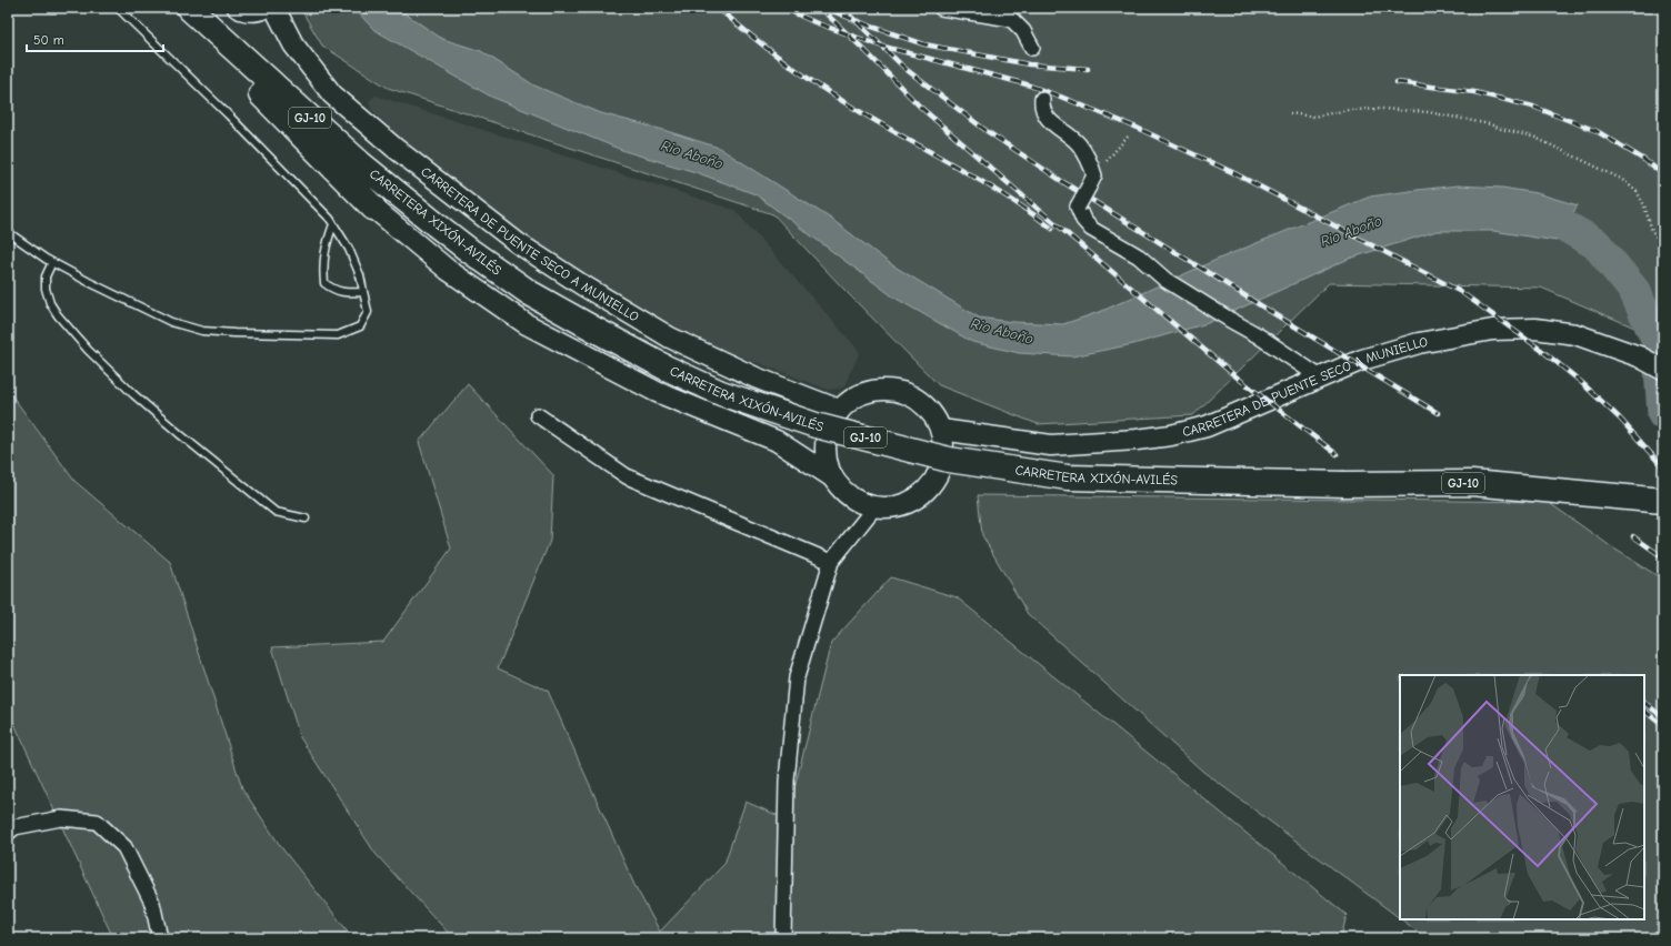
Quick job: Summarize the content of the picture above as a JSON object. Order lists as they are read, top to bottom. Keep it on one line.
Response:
{"streets":{"highway":["GJ-10","CARRETERA XIXÓN-AVILÉS"],"street":["CARRETERA DE PUENTE SECO A MUNIELLO"]},"water":["Rio Aboño"],"scale_bar":"50 m"}
